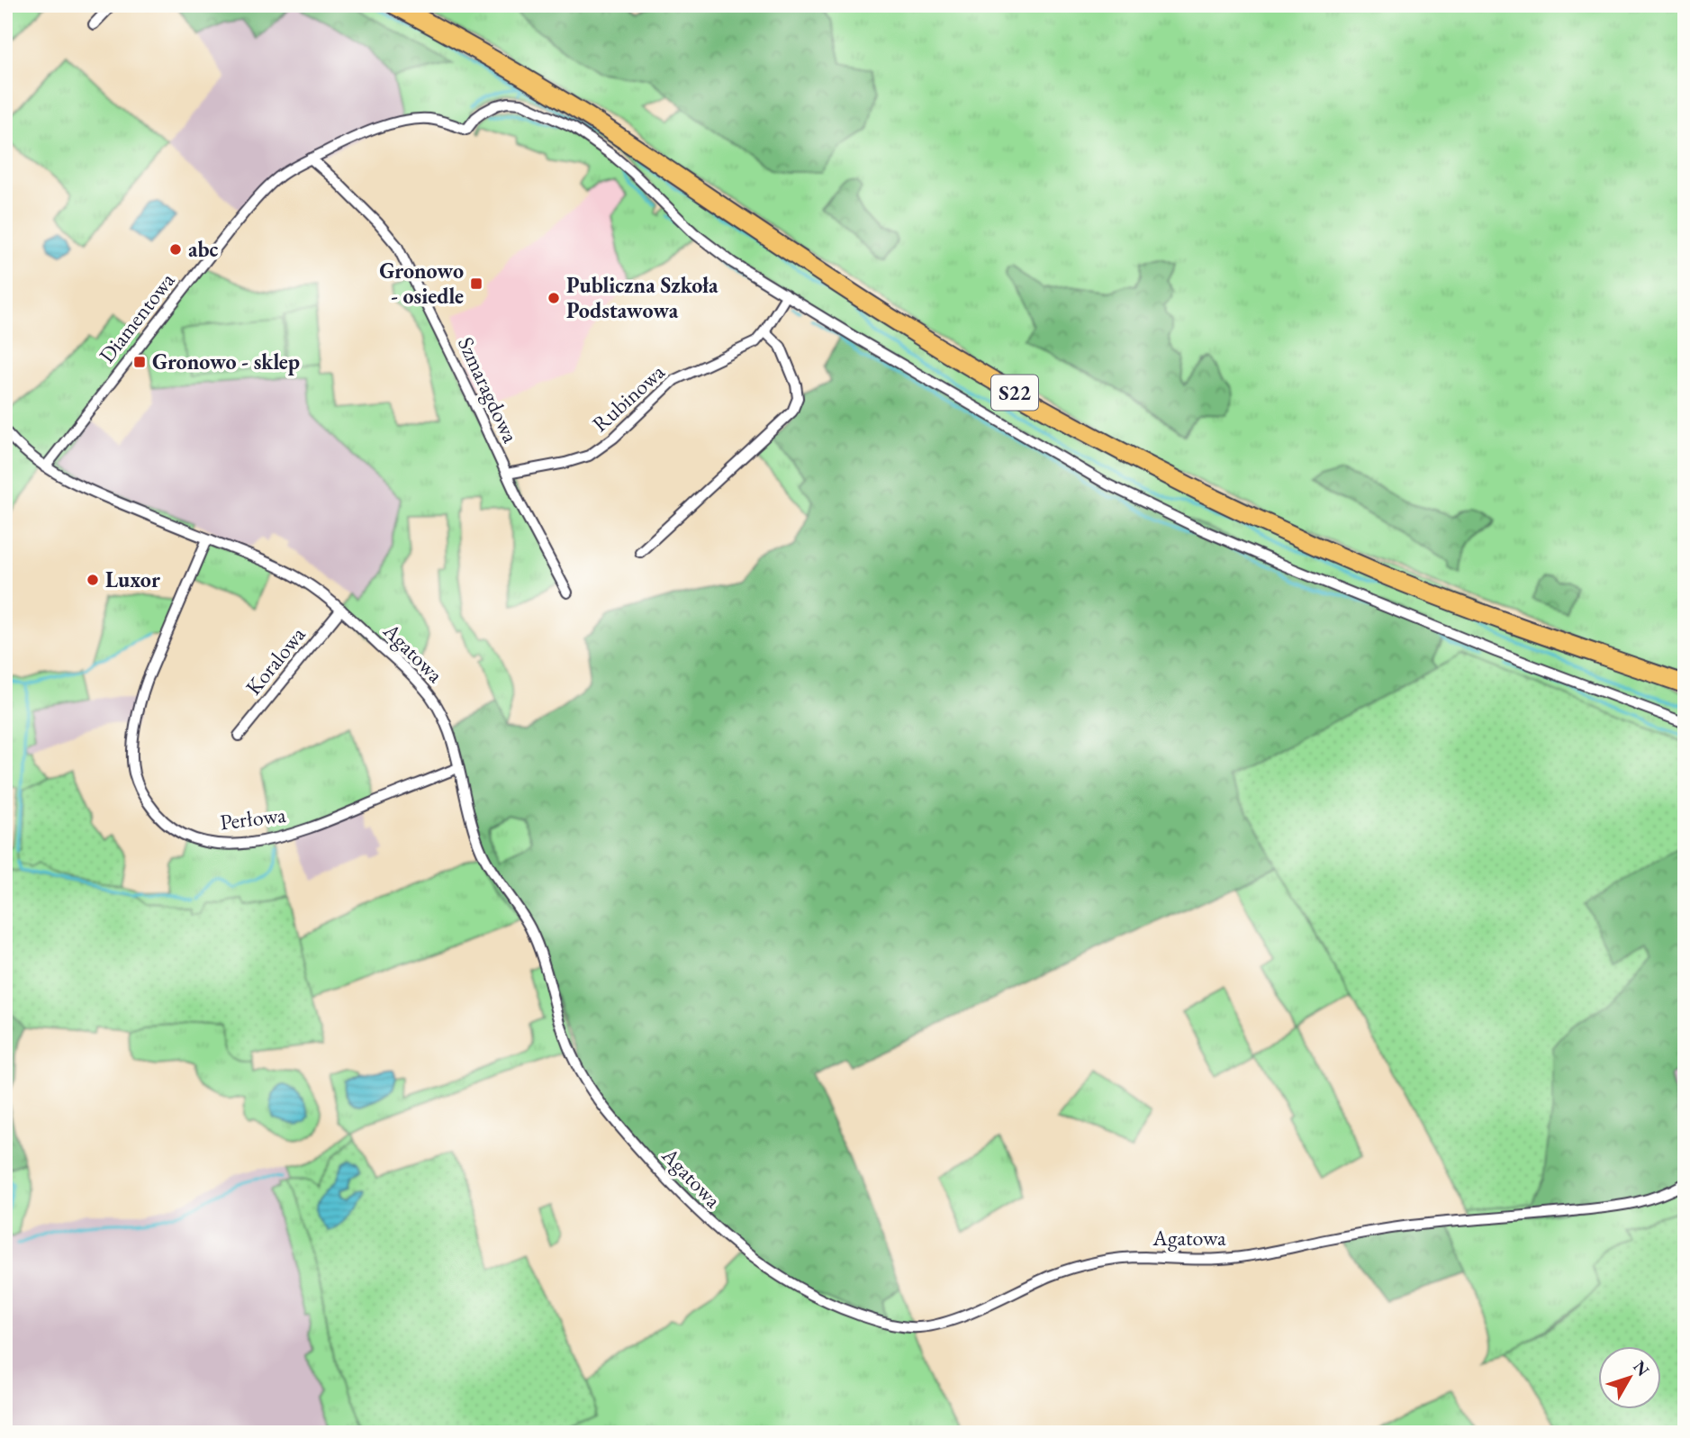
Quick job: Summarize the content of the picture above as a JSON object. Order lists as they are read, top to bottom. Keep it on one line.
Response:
{"streets":{"highway":["S22"],"street":["Diamentowa","Szmaragdowa","Rubinowa","Agatowa","Koralowa","Perłowa"]},"crossings":[["Diamentowa","Szmaragdowa"],["Diamentowa","Rubinowa"],["Diamentowa","Agatowa"],["Szmaragdowa","Rubinowa"],["Agatowa","Koralowa"],["Agatowa","Perłowa"]],"places":{"other":["abc","Publiczna Szkoła Podstawowa","Luxor"],"transit":["Gronowo - osiedle","Gronowo - sklep"]},"north":"top right"}
